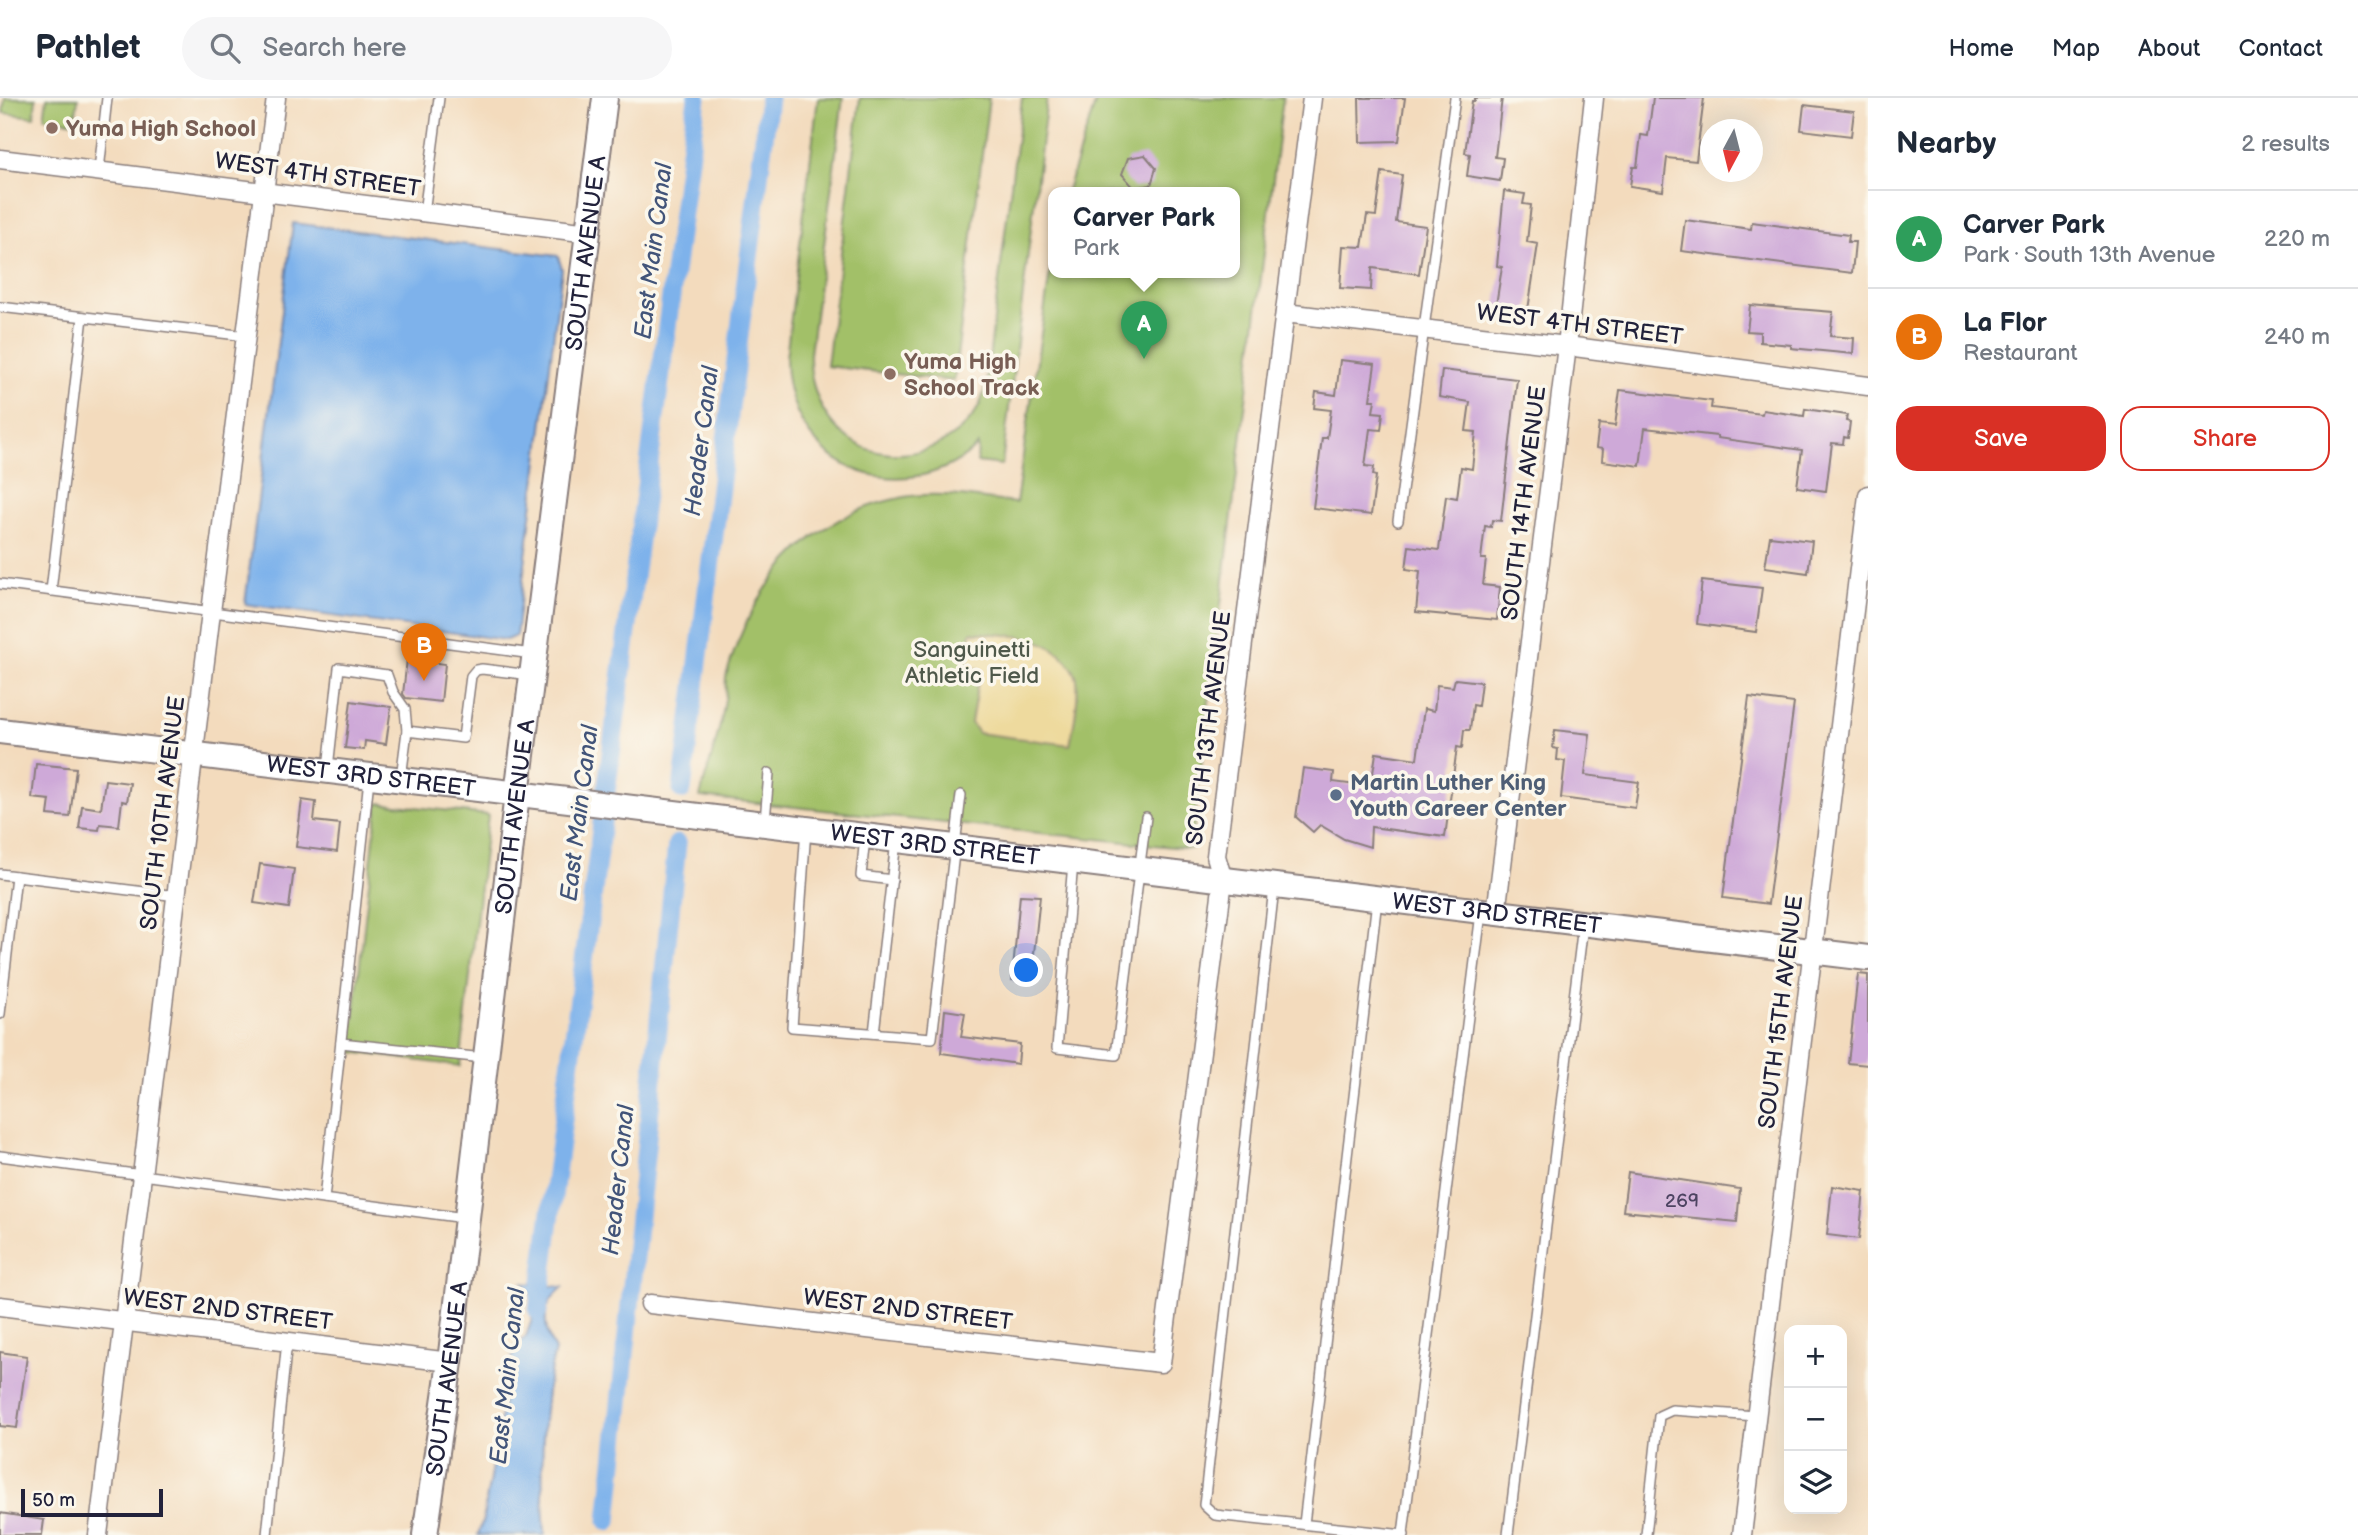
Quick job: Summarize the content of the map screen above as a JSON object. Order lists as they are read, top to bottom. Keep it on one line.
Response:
{"streets":{"street":["WEST 4TH STREET","SOUTH AVENUE A","SOUTH 14TH AVENUE","SOUTH 13TH AVENUE","WEST 3RD STREET","SOUTH 10TH AVENUE","SOUTH 15TH AVENUE","WEST 2ND STREET"]},"crossings":[["WEST 4TH STREET","SOUTH AVENUE A"],["WEST 4TH STREET","SOUTH 14TH AVENUE"],["WEST 4TH STREET","SOUTH 13TH AVENUE"],["WEST 4TH STREET","SOUTH 10TH AVENUE"],["SOUTH AVENUE A","WEST 3RD STREET"],["SOUTH AVENUE A","WEST 2ND STREET"],["SOUTH 14TH AVENUE","WEST 3RD STREET"],["SOUTH 13TH AVENUE","WEST 3RD STREET"],["SOUTH 13TH AVENUE","WEST 2ND STREET"],["WEST 3RD STREET","SOUTH 10TH AVENUE"],["WEST 3RD STREET","SOUTH 15TH AVENUE"],["SOUTH 10TH AVENUE","WEST 2ND STREET"]],"water":["East Main Canal","Header Canal"],"parks":["Sanguinetti Athletic Field"],"places":["Yuma High School","Yuma High School Track","Martin Luther King Youth Career Center"],"house_numbers":["269"],"scale_bar":"50 m","north":"bottom","page":{"header":"Pathlet","search":"Search here","nav":["Home","Map","About","Contact"],"heading":["Nearby","2 results"],"popup":["Carver Park","Park"],"list":[{"mark":"A","name":"Carver Park","note":"Park · South 13th Avenue","value":"220 m"},{"mark":"B","name":"La Flor","note":"Restaurant","value":"240 m"}],"pins":["A","B"],"buttons":["Save","Share"],"map_buttons":["+","−"],"scale":"50 m"}}
